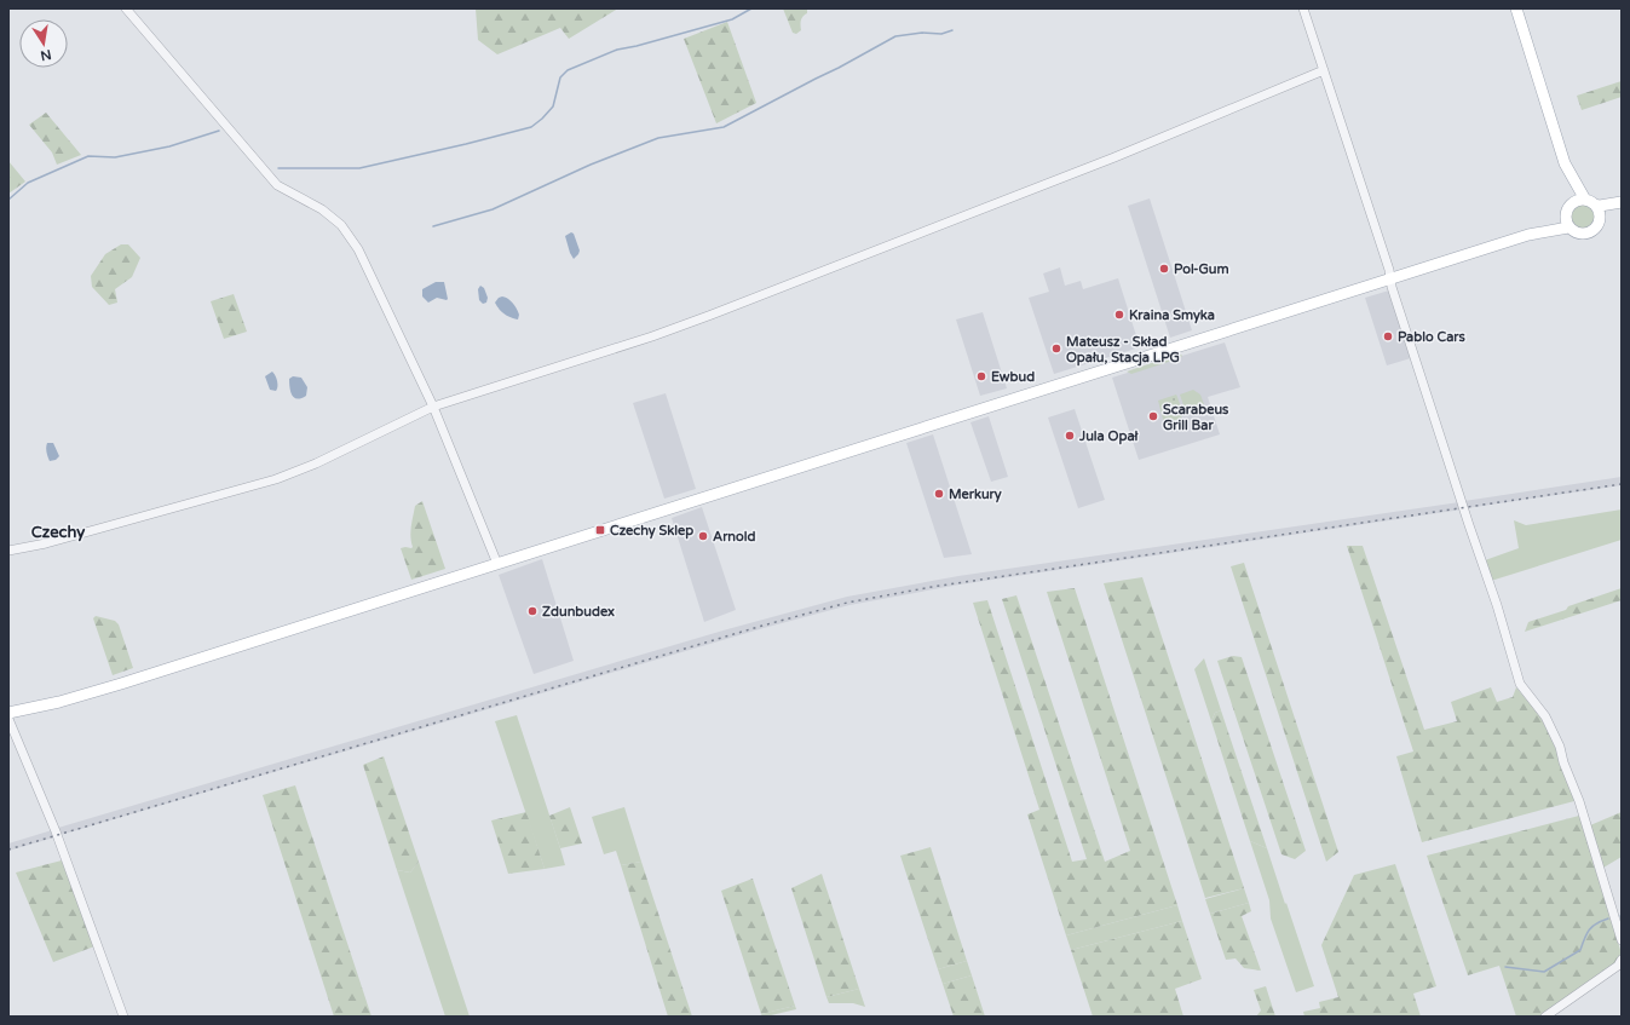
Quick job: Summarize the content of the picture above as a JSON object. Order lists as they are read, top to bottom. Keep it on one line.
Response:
{"districts":["Czechy"],"places":{"other":["Pol-Gum","Kraina Smyka","Pablo Cars","Mateusz - Skład Opału, Stacja LPG","Ewbud","Scarabeus Grill Bar","Jula Opał","Merkury","Arnold","Zdunbudex"],"transit":["Czechy Sklep"]},"north":"bottom"}
